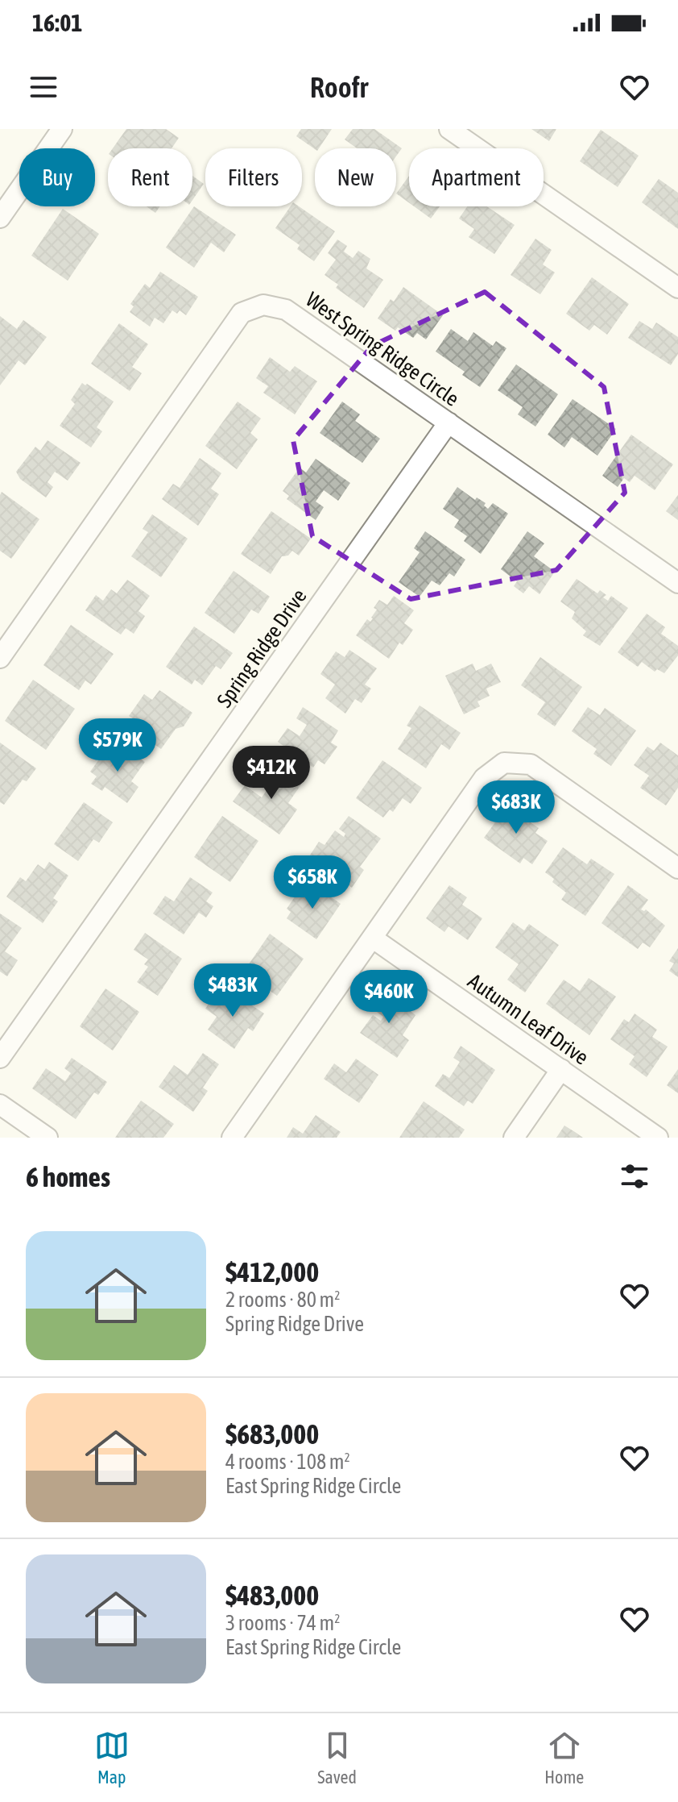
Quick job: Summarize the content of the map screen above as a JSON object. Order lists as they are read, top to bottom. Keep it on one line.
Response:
{"streets":{"street":["West Spring Ridge Circle","Spring Ridge Drive","Autumn Leaf Drive"]},"crossings":[["West Spring Ridge Circle","Spring Ridge Drive"]],"page":{"status":"16:01","header":"Roofr","chip":["Buy","Rent","Filters","New","Apartment"],"price":["$579K","$412K","$683K","$658K","$483K","$460K"],"heading":"6 homes","list":[{"name":"$412,000","note":"2 rooms · 80 m² · Spring Ridge Drive"},{"name":"$683,000","note":"4 rooms · 108 m² · East Spring Ridge Circle"},{"name":"$483,000","note":"3 rooms · 74 m² · East Spring Ridge Circle"}],"tabs":["Map","Saved","Home"]}}
